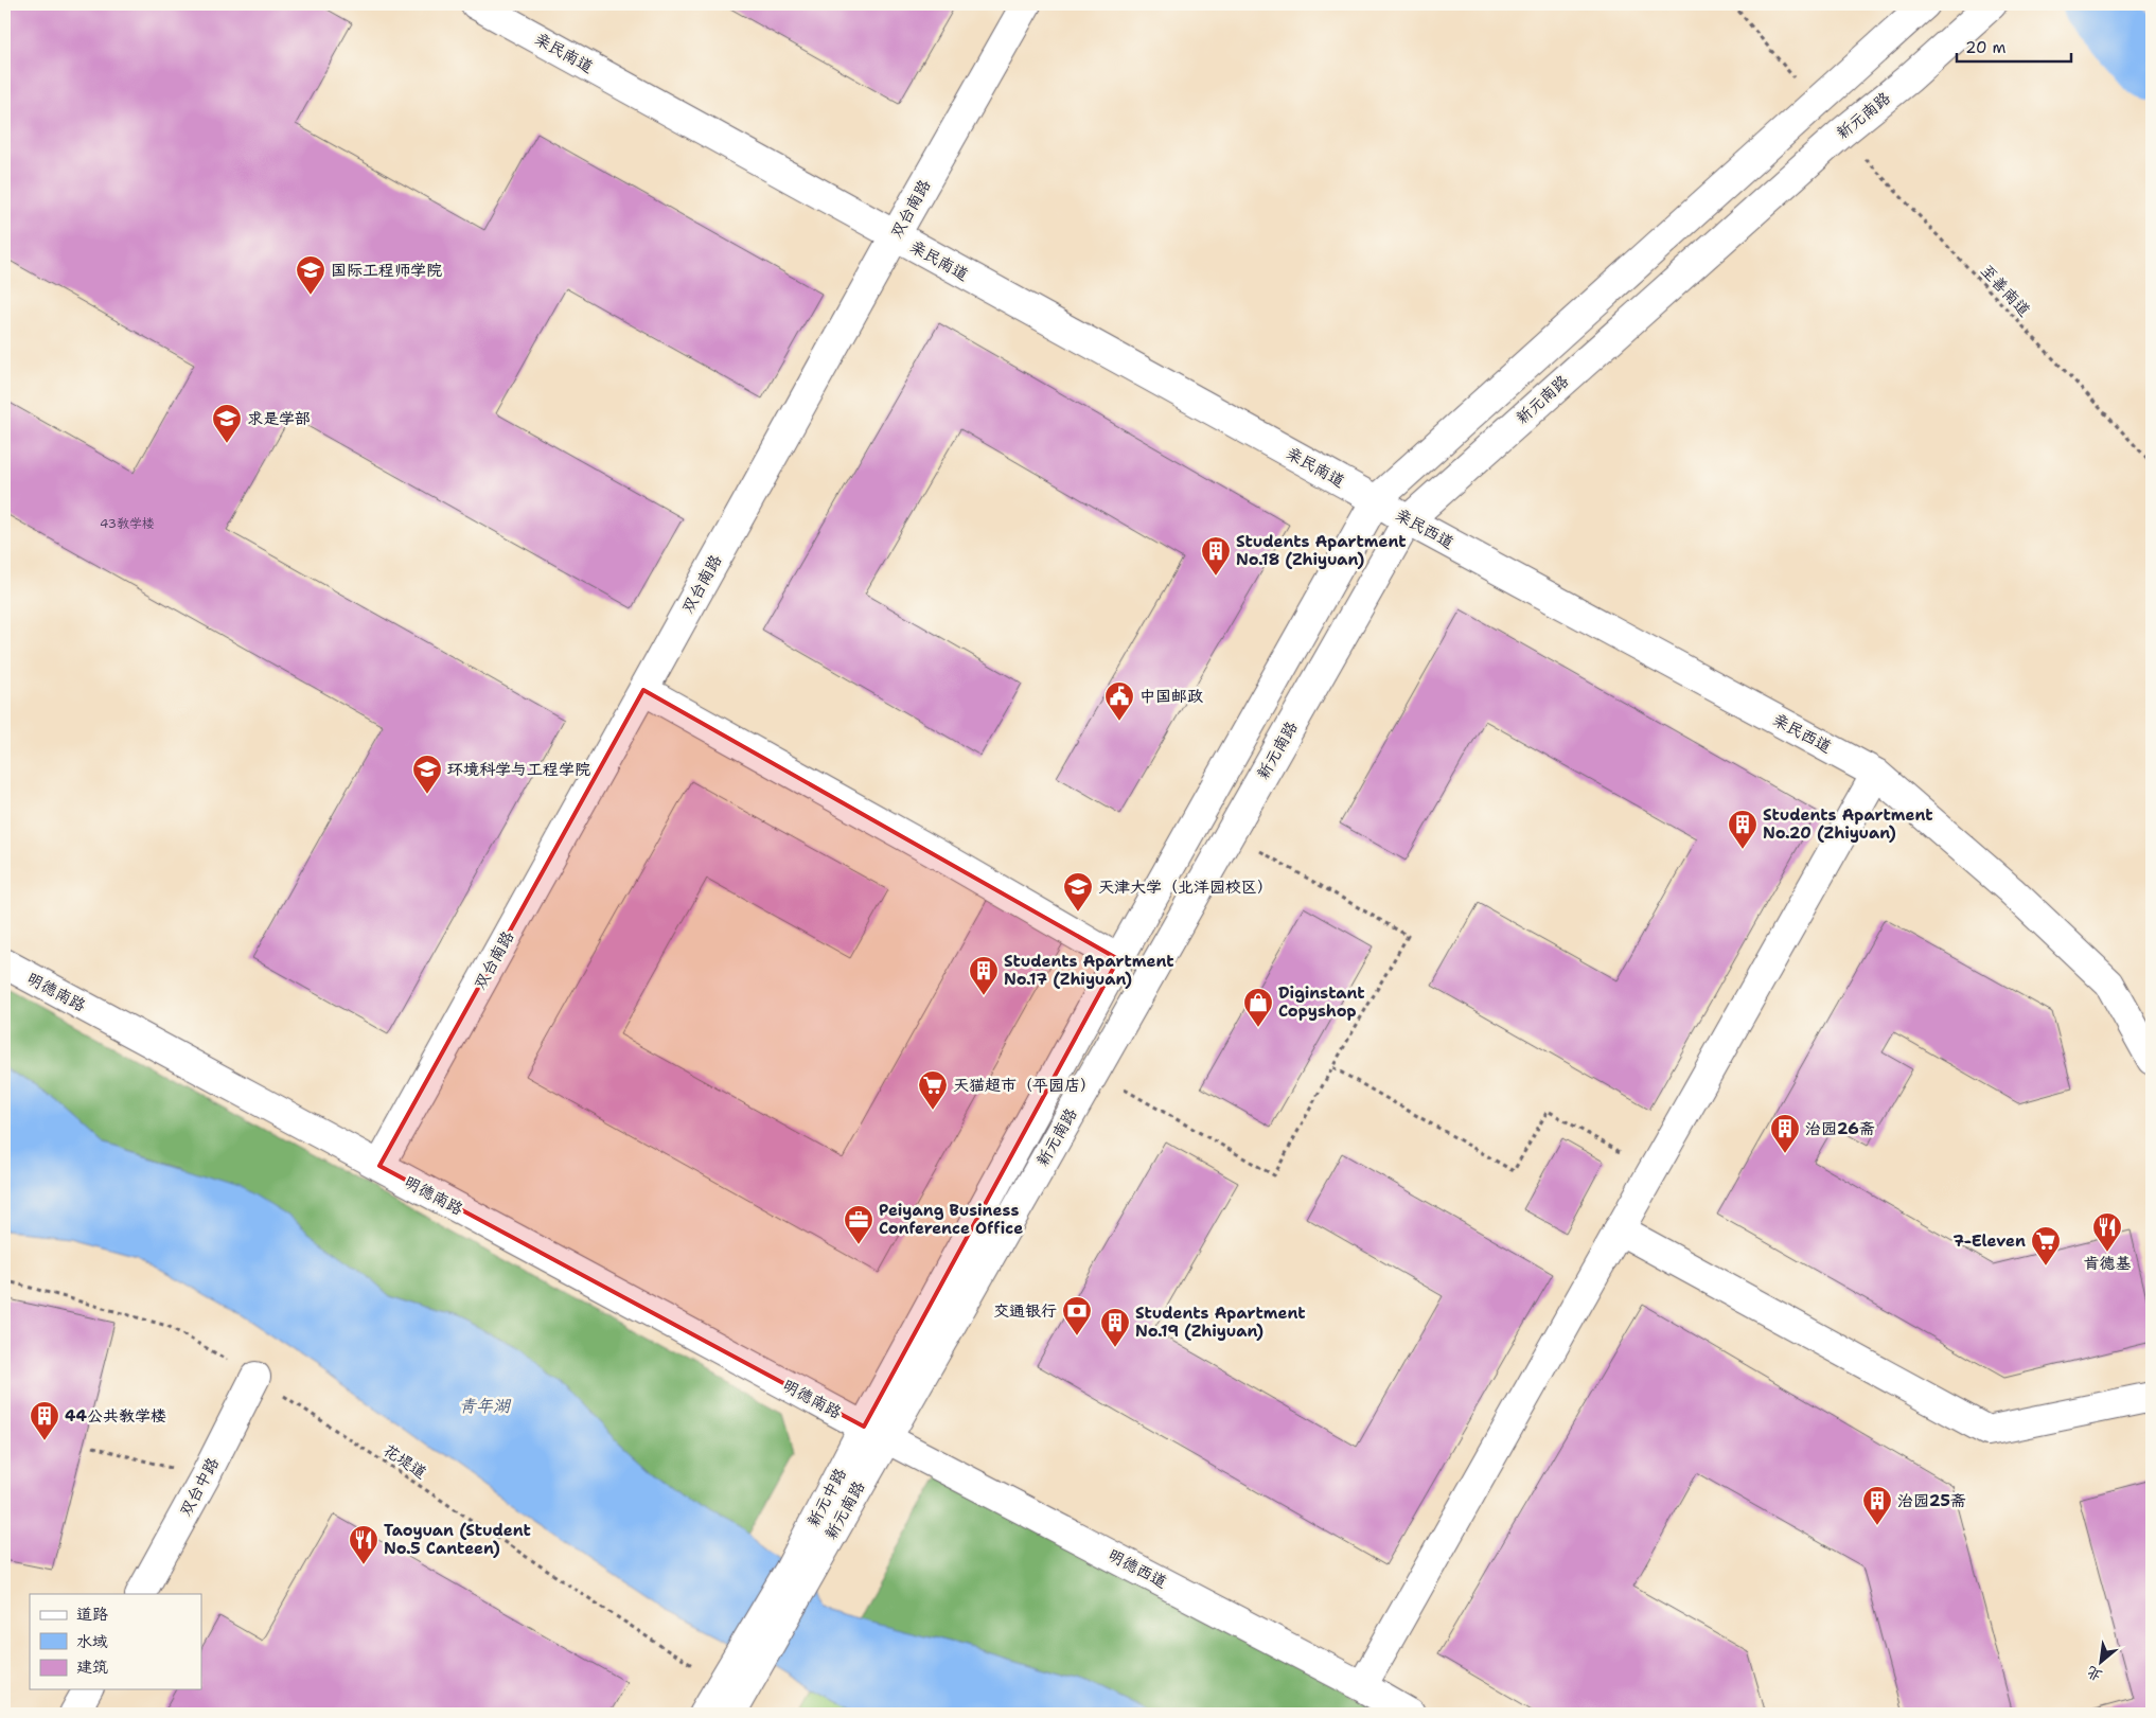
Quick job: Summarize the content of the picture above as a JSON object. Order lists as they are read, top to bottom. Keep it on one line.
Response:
{"streets":{"street":["亲民南道","新元南路","双台南路","亲民西道","明德南路","双台中路","新元中路","明德西道"],"path":["至善南道","花堤道"]},"crossings":[["亲民南道","新元南路"],["亲民南道","双台南路"],["亲民南道","亲民西道"],["新元南路","至善南道"],["新元南路","亲民西道"],["新元南路","明德南路"],["新元南路","新元中路"],["新元南路","明德西道"],["双台南路","明德南路"],["明德南路","新元中路"],["明德南路","明德西道"],["花堤道","双台中路"],["新元中路","明德西道"]],"water":["青年湖"],"places":{"school or university":["国际工程师学院","求是学部","环境科学与工程学院","天津大学（北洋园校区）"],"building":["Students Apartment No.18 (Zhiyuan)","Students Apartment No.20 (Zhiyuan)","Students Apartment No.17 (Zhiyuan)","治园26斋","Students Apartment No.19 (Zhiyuan)","44公共教学楼","治园25斋"],"public building":["中国邮政"],"shop":["Diginstant Copyshop"],"supermarket":["天猫超市（平园店）","7-Eleven"],"office":["Peiyang Business Conference Office"],"restaurant":["肯德基","Taoyuan (Student No.5 Canteen)"],"bank":["交通银行"]},"house_numbers":["43教学楼"],"legend":["道路","水域","建筑"],"scale_bar":"20 m","north":"bottom left"}
